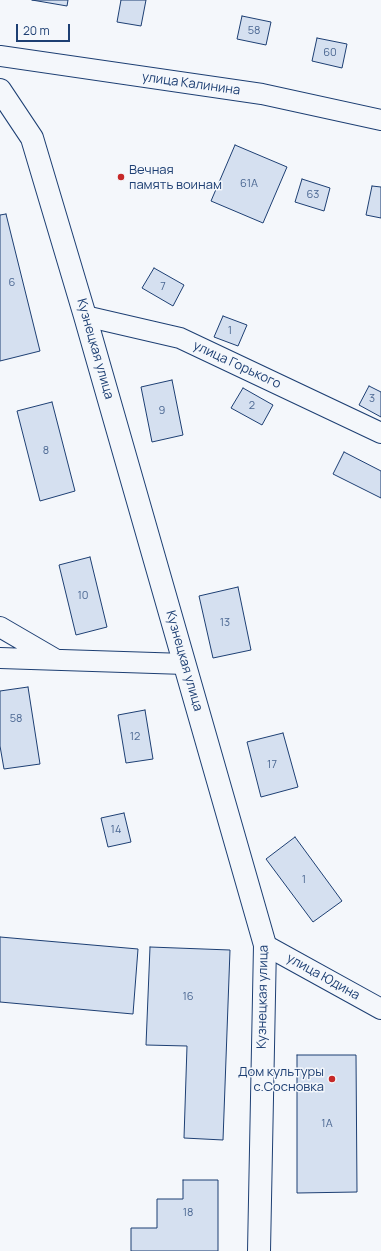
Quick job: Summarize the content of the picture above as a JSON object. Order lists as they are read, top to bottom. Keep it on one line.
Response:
{"streets":{"main road":["Кузнецкая улица"],"street":["улица Калинина","улица Горького","улица Юдина"]},"crossings":[["Кузнецкая улица","улица Горького"],["Кузнецкая улица","улица Юдина"]],"places":["Вечная память воинам","Дом культуры с.Сосновка"],"house_numbers":["58","60","61А","63","6","7","1","3","2","9","8","10","13","58","12","17","14","1","16","1А","18"],"scale_bar":"20 m"}
